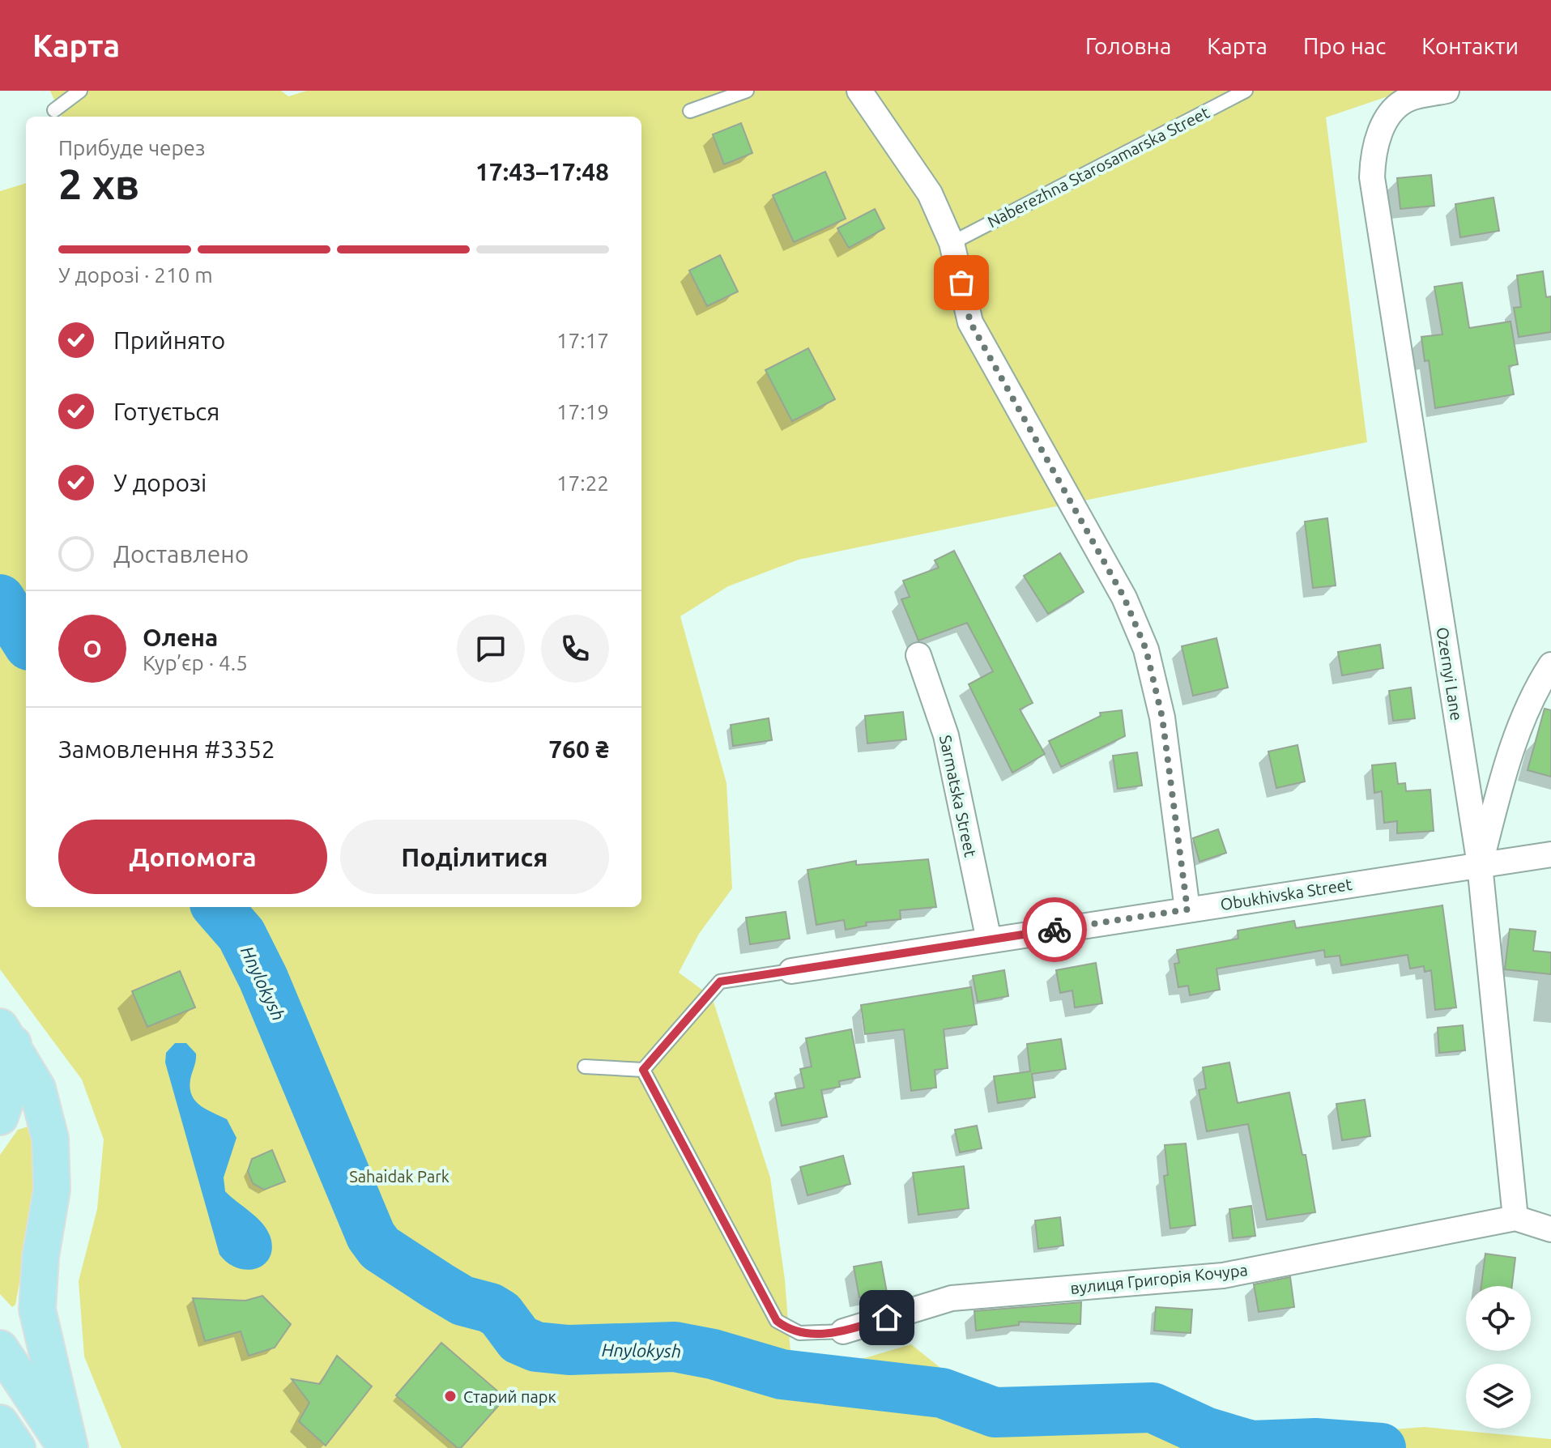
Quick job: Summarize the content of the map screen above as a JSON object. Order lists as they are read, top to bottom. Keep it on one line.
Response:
{"streets":{"street":["Ozernyi Lane","Sarmatska Street","Obukhivska Street","вулиця Григорія Кочура"],"lane":["Naberezhna Starosamarska Street"]},"crossings":[["Ozernyi Lane","Obukhivska Street"],["Ozernyi Lane","вулиця Григорія Кочура"],["Sarmatska Street","Obukhivska Street"]],"water":["Hnylokysh"],"parks":["Sahaidak Park"],"places":["Старий парк"],"page":{"header":"Карта","nav":["Головна","Карта","Про нас","Контакти"],"heading":["2 хв","Прибуде через","17:43–17:48"],"panel":["Олена","Кур’єр · 4.5","Замовлення #3352","760 ₴"],"bar":"У дорозі · 210 m","list":[["Прийнято","17:17"],["Готується","17:19"],["У дорозі","17:22"],"Доставлено"],"round":"О","buttons":["Допомога","Поділитися"]}}
